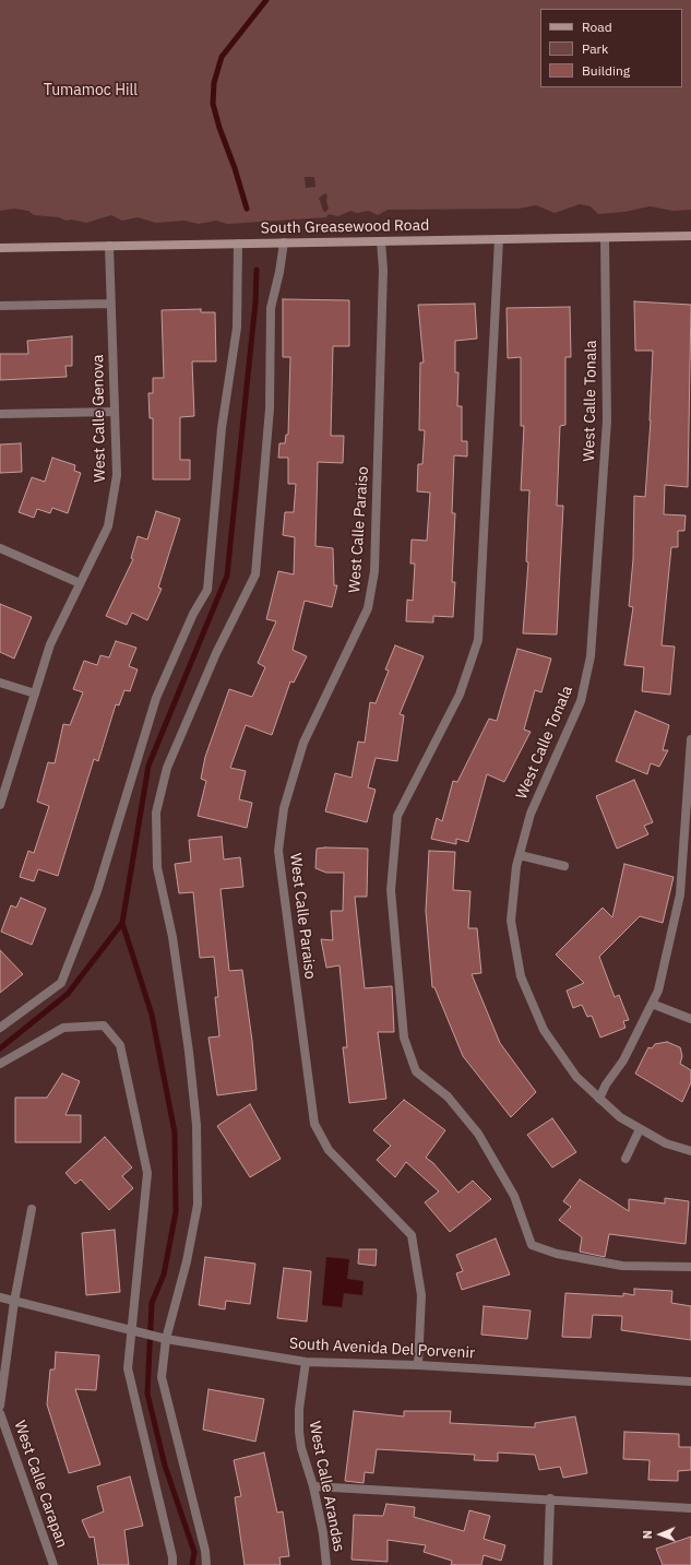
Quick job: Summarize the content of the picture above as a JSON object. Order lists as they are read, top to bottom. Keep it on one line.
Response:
{"streets":{"main road":["South Greasewood Road"],"street":["West Calle Tonala","West Calle Genova","West Calle Paraiso","South Avenida Del Porvenir","West Calle Carapan","West Calle Arandas"]},"crossings":[["South Greasewood Road","West Calle Tonala"],["South Greasewood Road","West Calle Genova"],["South Greasewood Road","West Calle Paraiso"],["West Calle Paraiso","South Avenida Del Porvenir"],["South Avenida Del Porvenir","West Calle Carapan"],["South Avenida Del Porvenir","West Calle Arandas"]],"parks":["Tumamoc Hill"],"legend":["Road","Park","Building"],"north":"left"}
